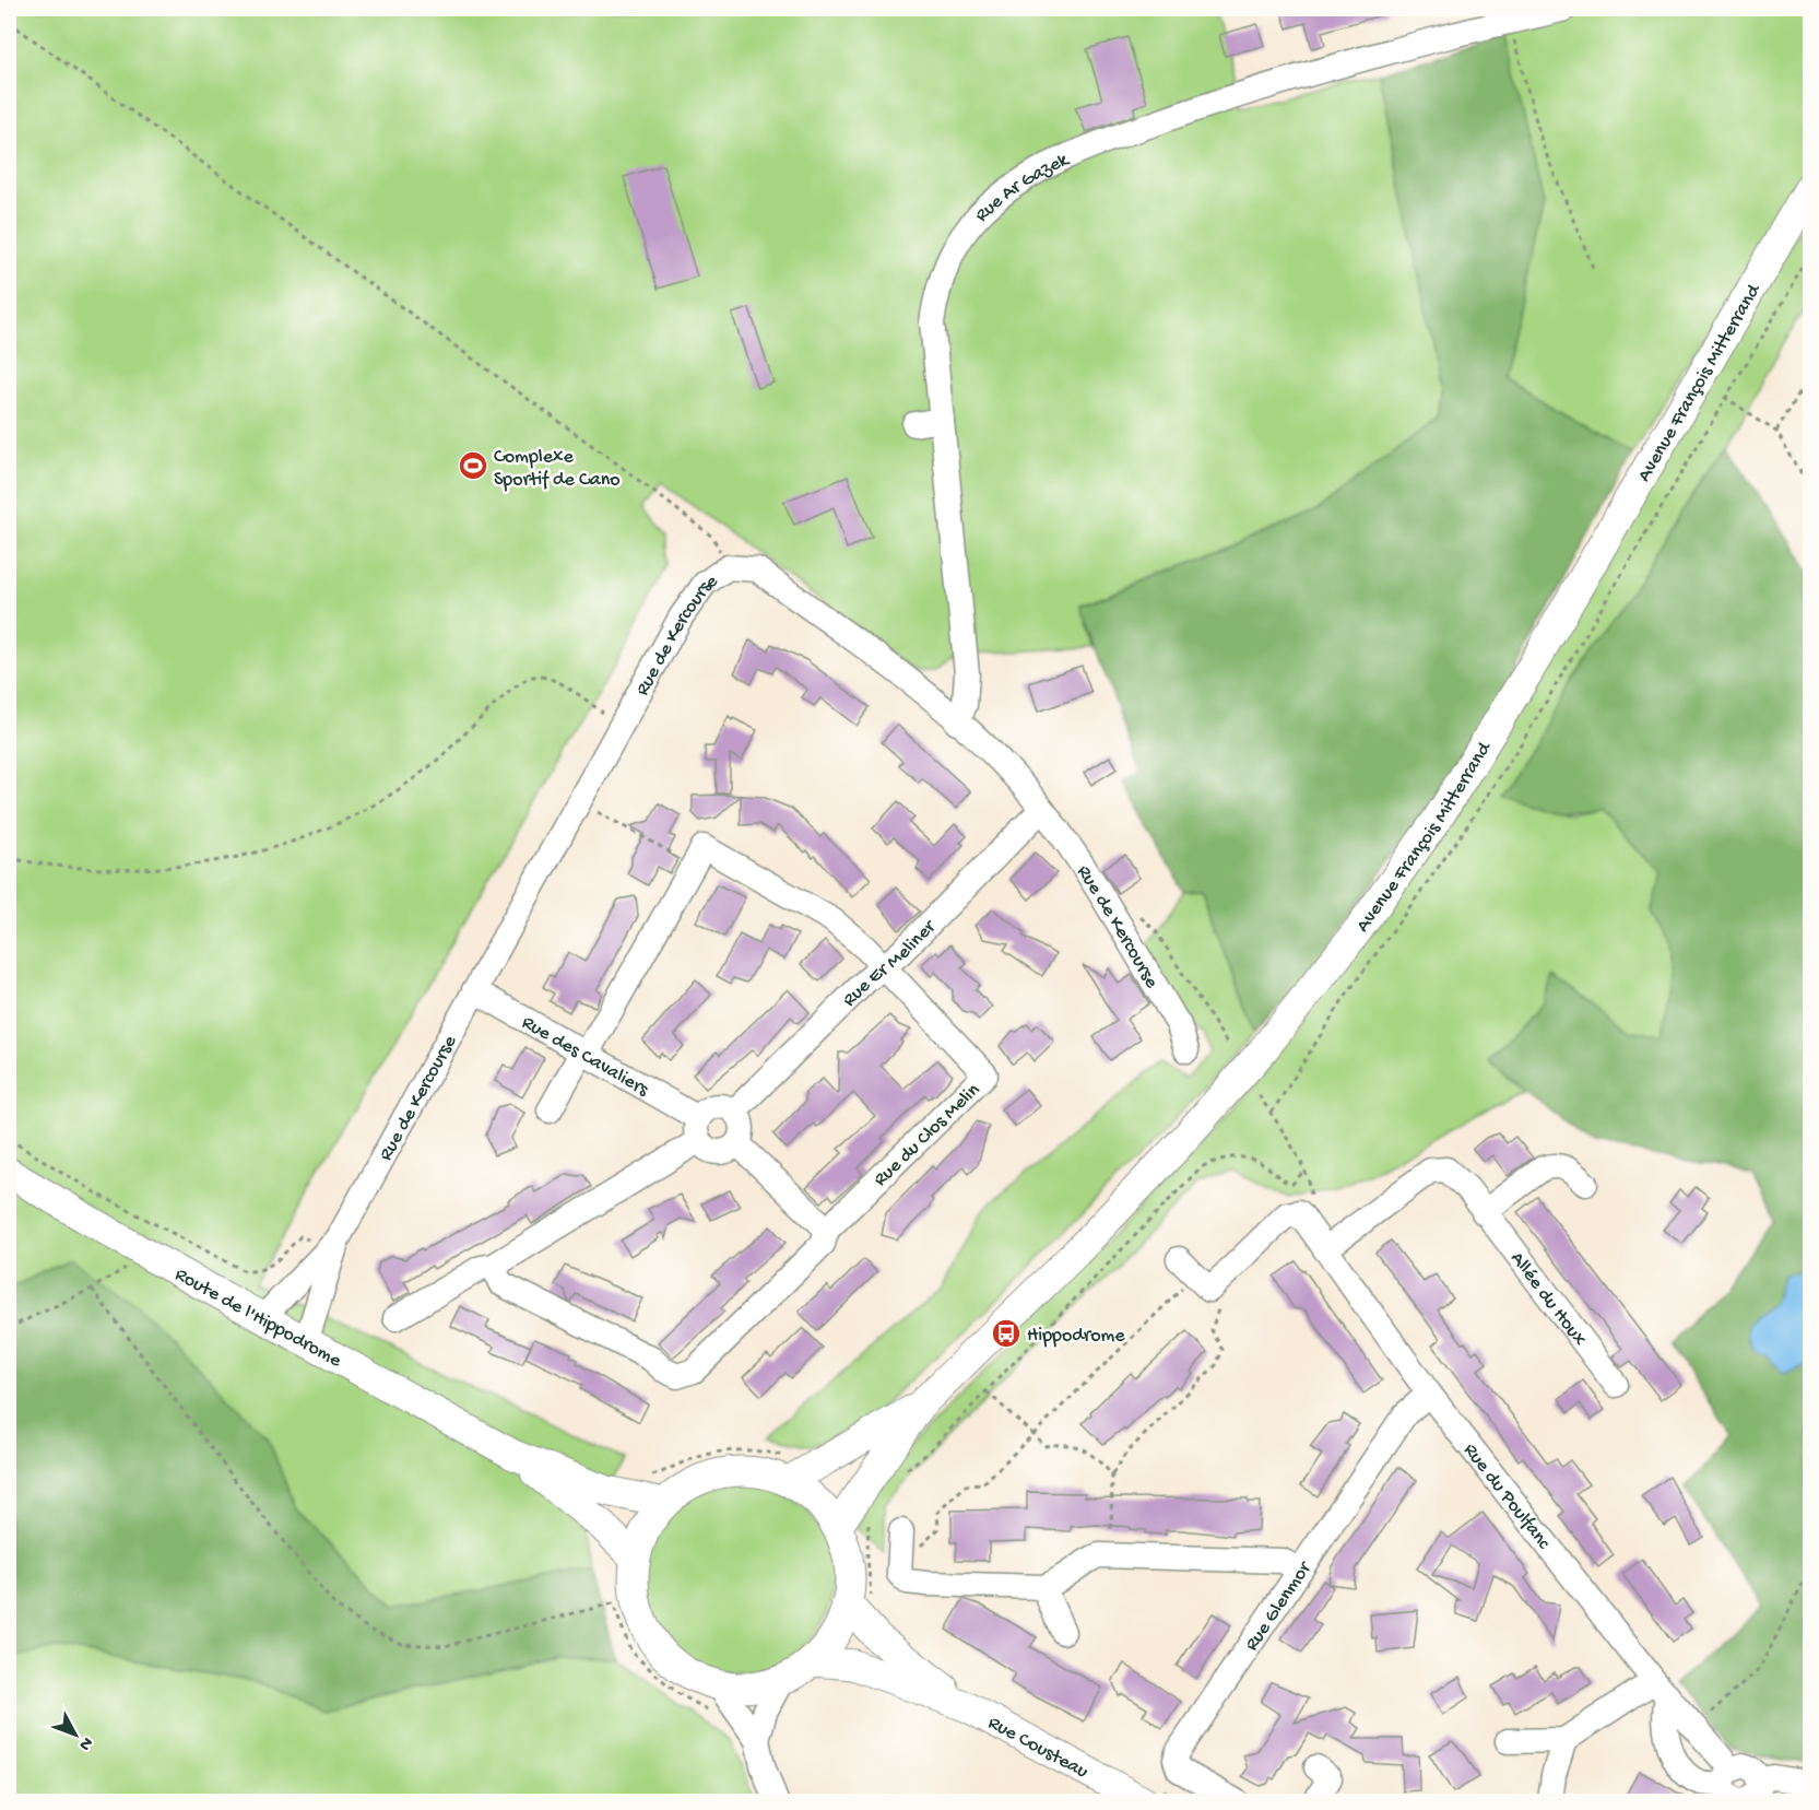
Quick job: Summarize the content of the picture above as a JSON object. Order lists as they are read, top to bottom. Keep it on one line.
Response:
{"streets":{"main road":["Avenue François Mitterrand","Route de l'Hippodrome","Rue Cousteau"],"street":["Rue Ar Gazek","Rue de Kercourse","Rue Er Meliner","Rue des Cavaliers","Rue du Clos Melin","Allée du Houx","Rue du Poulfanc","Rue Glenmor"]},"crossings":[["Rue Ar Gazek","Rue de Kercourse"],["Avenue François Mitterrand","Route de l'Hippodrome"],["Avenue François Mitterrand","Rue Cousteau"],["Rue de Kercourse","Rue Er Meliner"],["Rue de Kercourse","Rue des Cavaliers"],["Rue de Kercourse","Route de l'Hippodrome"],["Rue Er Meliner","Rue des Cavaliers"],["Rue Er Meliner","Rue du Clos Melin"],["Allée du Houx","Rue du Poulfanc"],["Route de l'Hippodrome","Rue Cousteau"],["Rue du Poulfanc","Rue Glenmor"]],"places":{"sports":["Complexe Sportif de Cano"],"bus stop":["Hippodrome"]},"north":"bottom right"}
